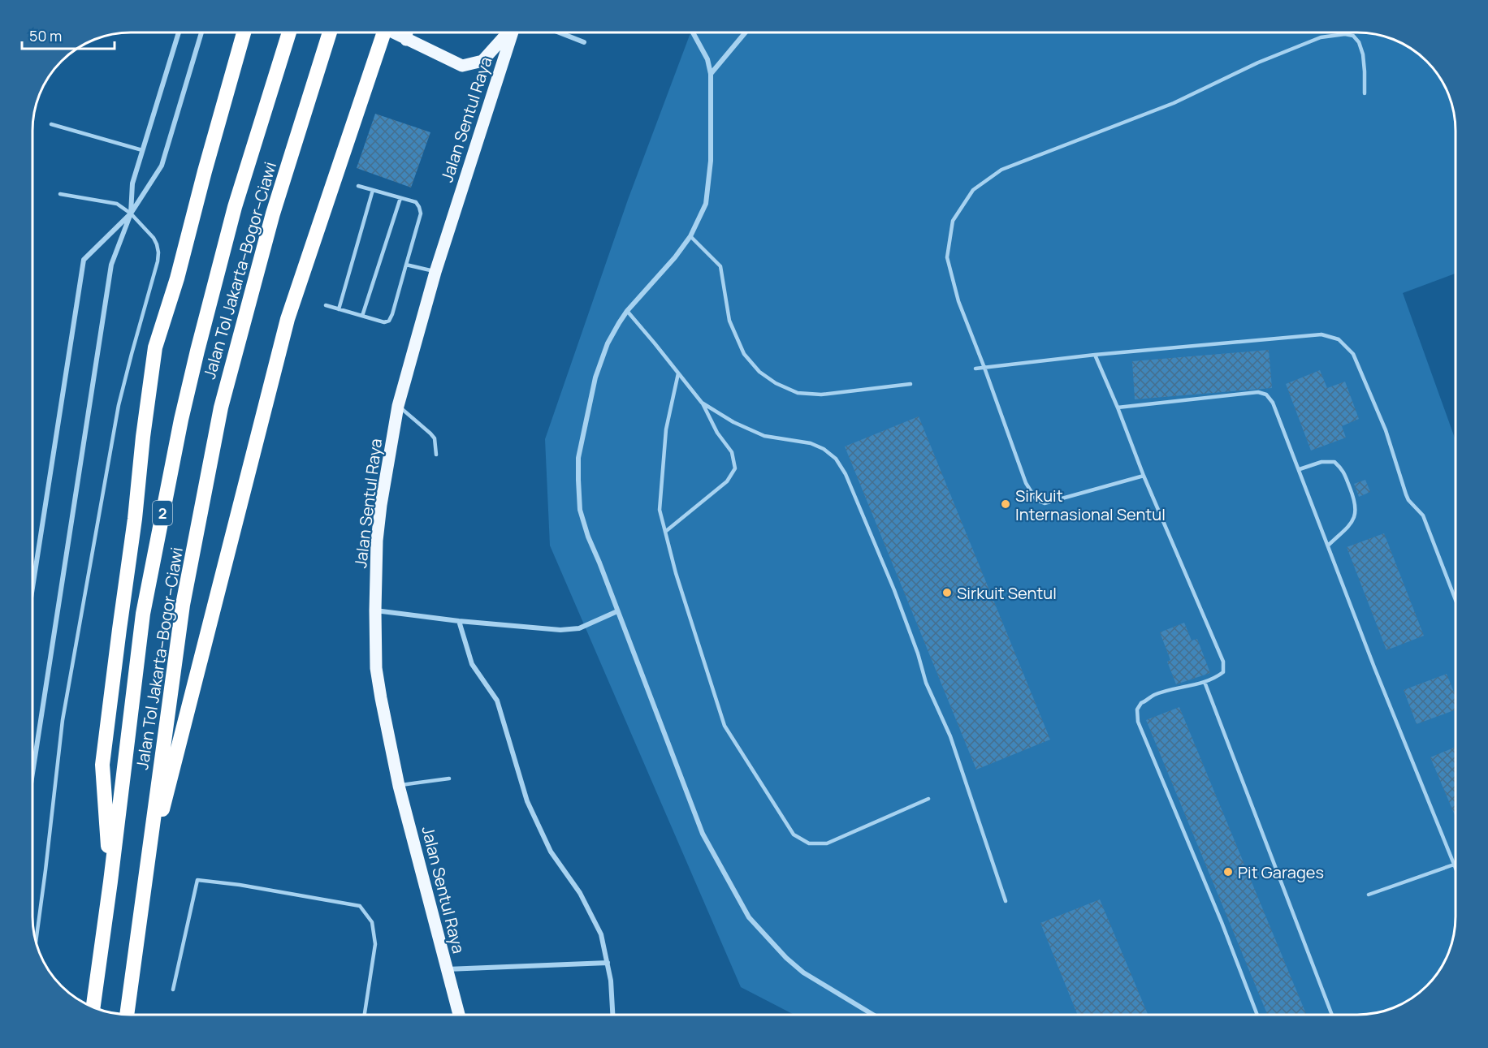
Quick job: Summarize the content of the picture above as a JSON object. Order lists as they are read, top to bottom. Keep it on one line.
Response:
{"streets":{"highway":["Jalan Tol Jakarta–Bogor–Ciawi","2"],"main road":["Jalan Sentul Raya"]},"places":["Sirkuit Internasional Sentul","Sirkuit Sentul","Pit Garages"],"scale_bar":"50 m"}
